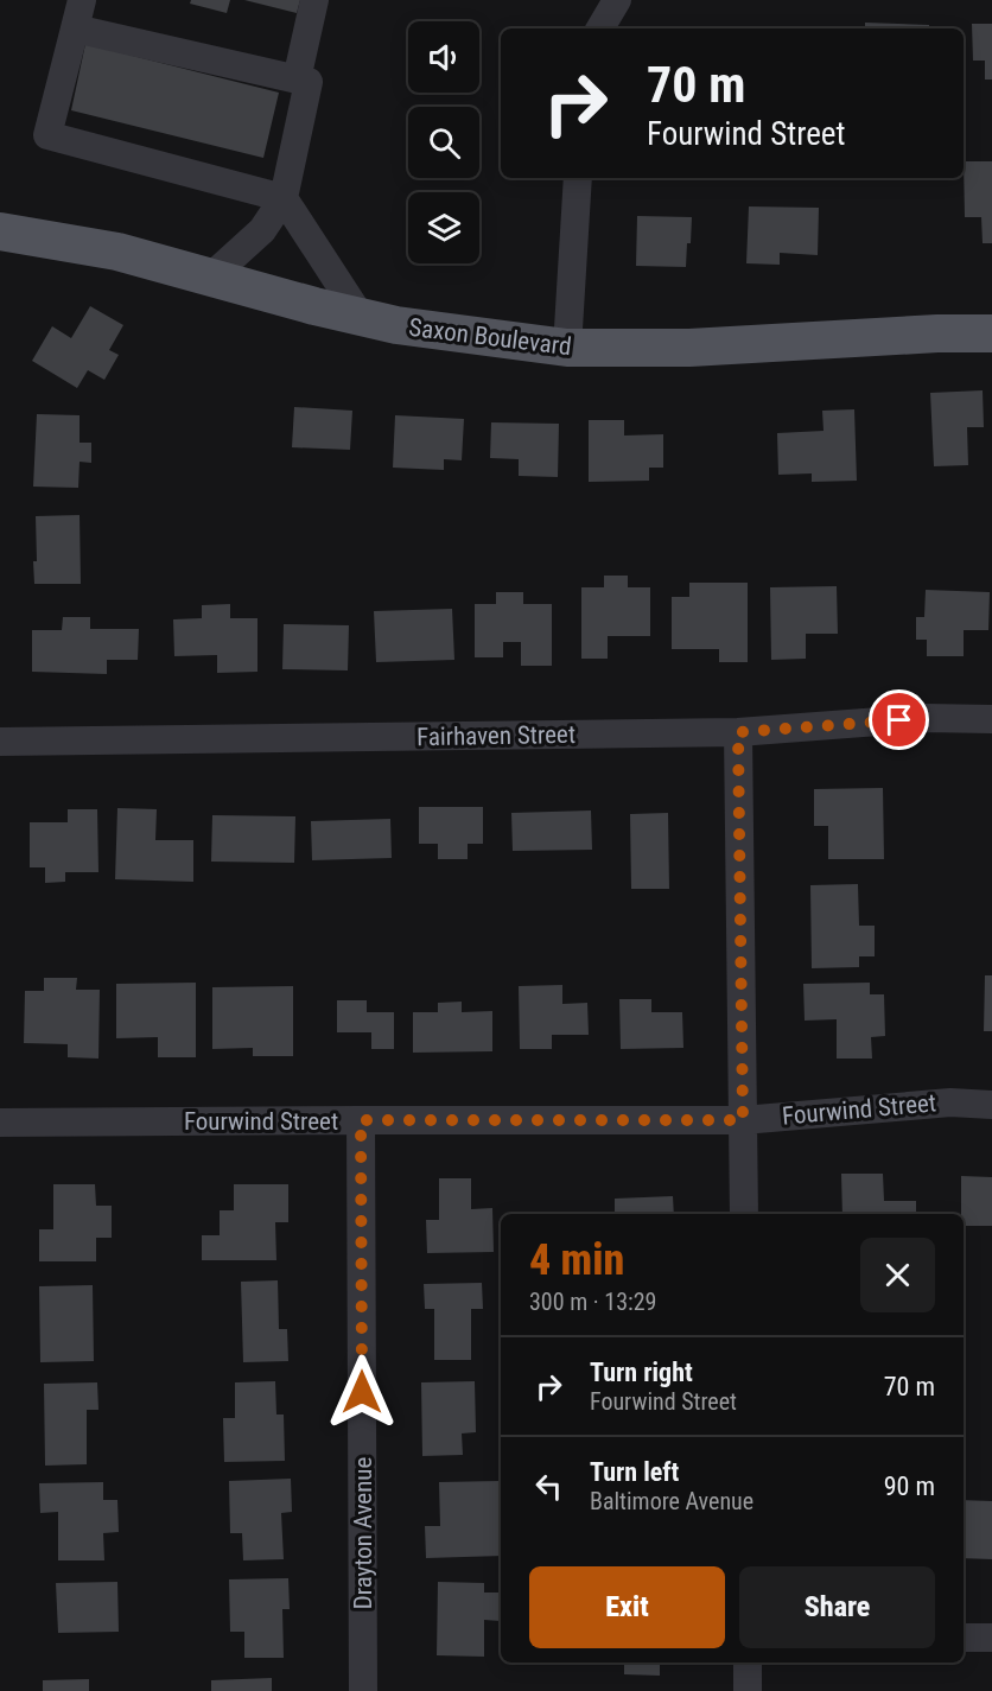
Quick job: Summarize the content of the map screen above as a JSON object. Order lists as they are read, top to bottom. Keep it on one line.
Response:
{"streets":{"main road":["Saxon Boulevard"],"street":["Fairhaven Street","Fourwind Street","Drayton Avenue"]},"crossings":[["Fourwind Street","Drayton Avenue"]],"page":{"turn":["70 m","Fourwind Street"],"heading":["4 min","300 m · 13:29"],"list":[{"name":"Turn right","note":"Fourwind Street","value":"70 m"},{"name":"Turn left","note":"Baltimore Avenue","value":"90 m"}],"buttons":["Exit","Share"]}}
